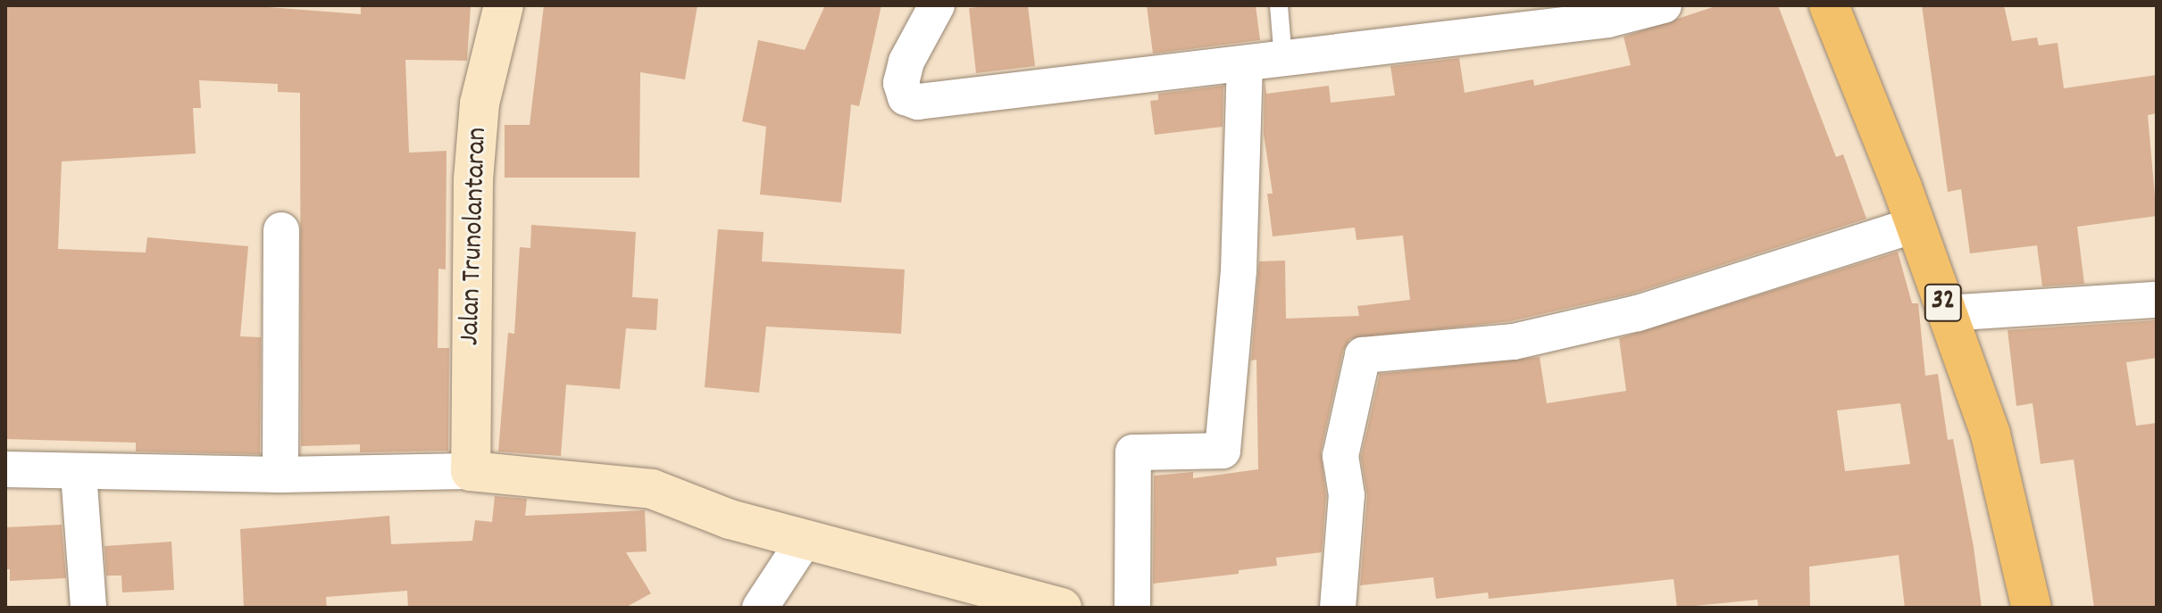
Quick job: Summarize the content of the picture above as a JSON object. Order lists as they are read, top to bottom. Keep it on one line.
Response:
{"streets":{"highway":["32"],"street":["Jalan Trunolantaran"]}}
